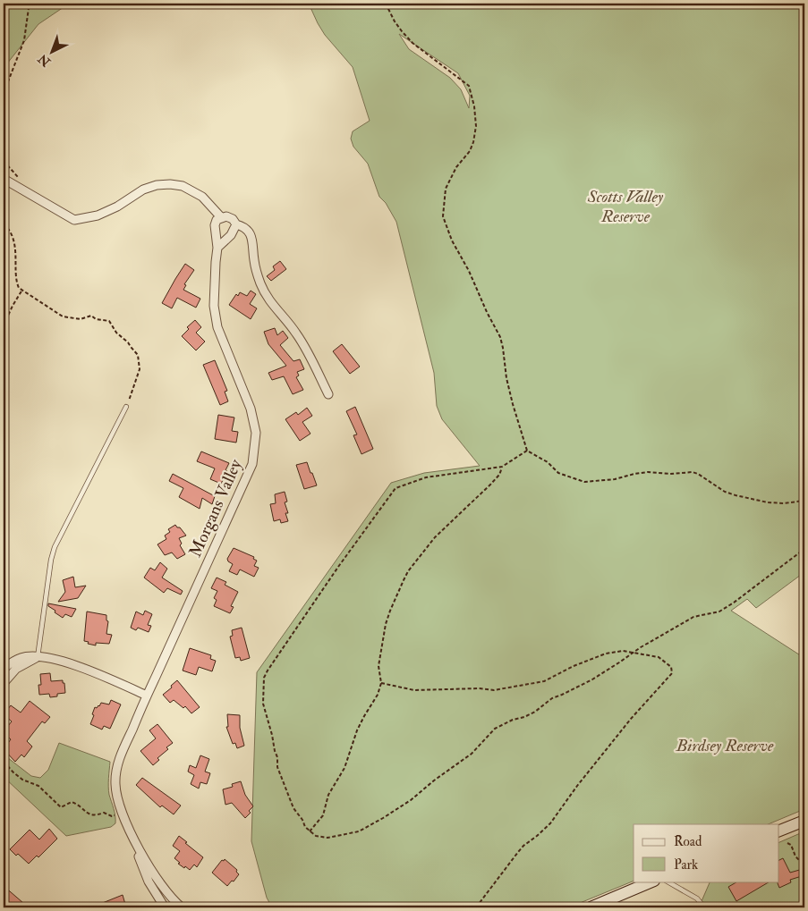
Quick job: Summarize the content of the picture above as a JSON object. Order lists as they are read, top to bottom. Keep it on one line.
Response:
{"streets":{"street":["Morgans Valley"]},"parks":["Scotts Valley Reserve","Birdsey Reserve"],"legend":["Road","Park"],"north":"bottom left"}
